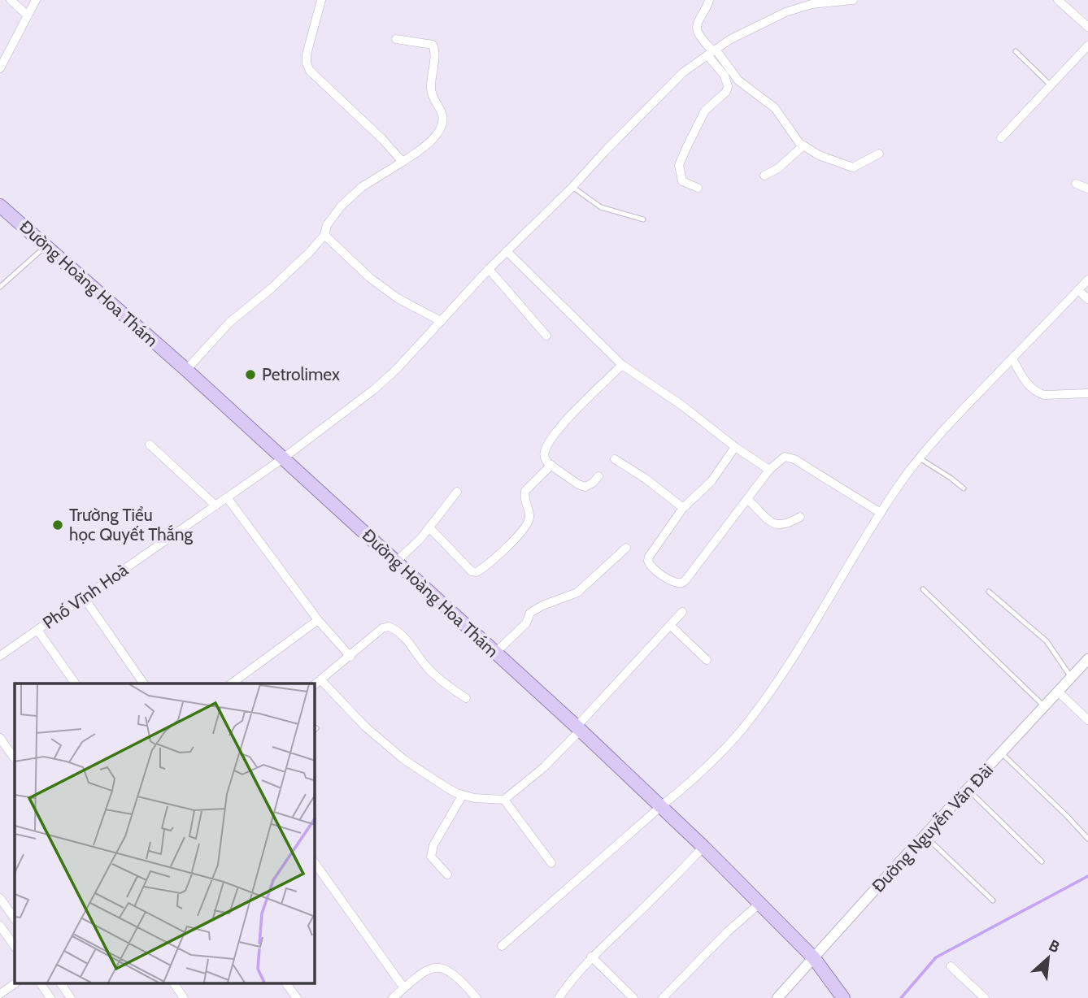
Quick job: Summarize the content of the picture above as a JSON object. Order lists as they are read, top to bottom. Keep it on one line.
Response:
{"streets":{"main road":["Đường Hoàng Hoa Thám"],"street":["Phố Vĩnh Hoà","Đường Nguyễn Văn Đài"]},"crossings":[["Đường Hoàng Hoa Thám","Phố Vĩnh Hoà"],["Đường Hoàng Hoa Thám","Đường Nguyễn Văn Đài"]],"places":["Petrolimex","Trường Tiểu học Quyết Thắng"],"north":"top right"}
